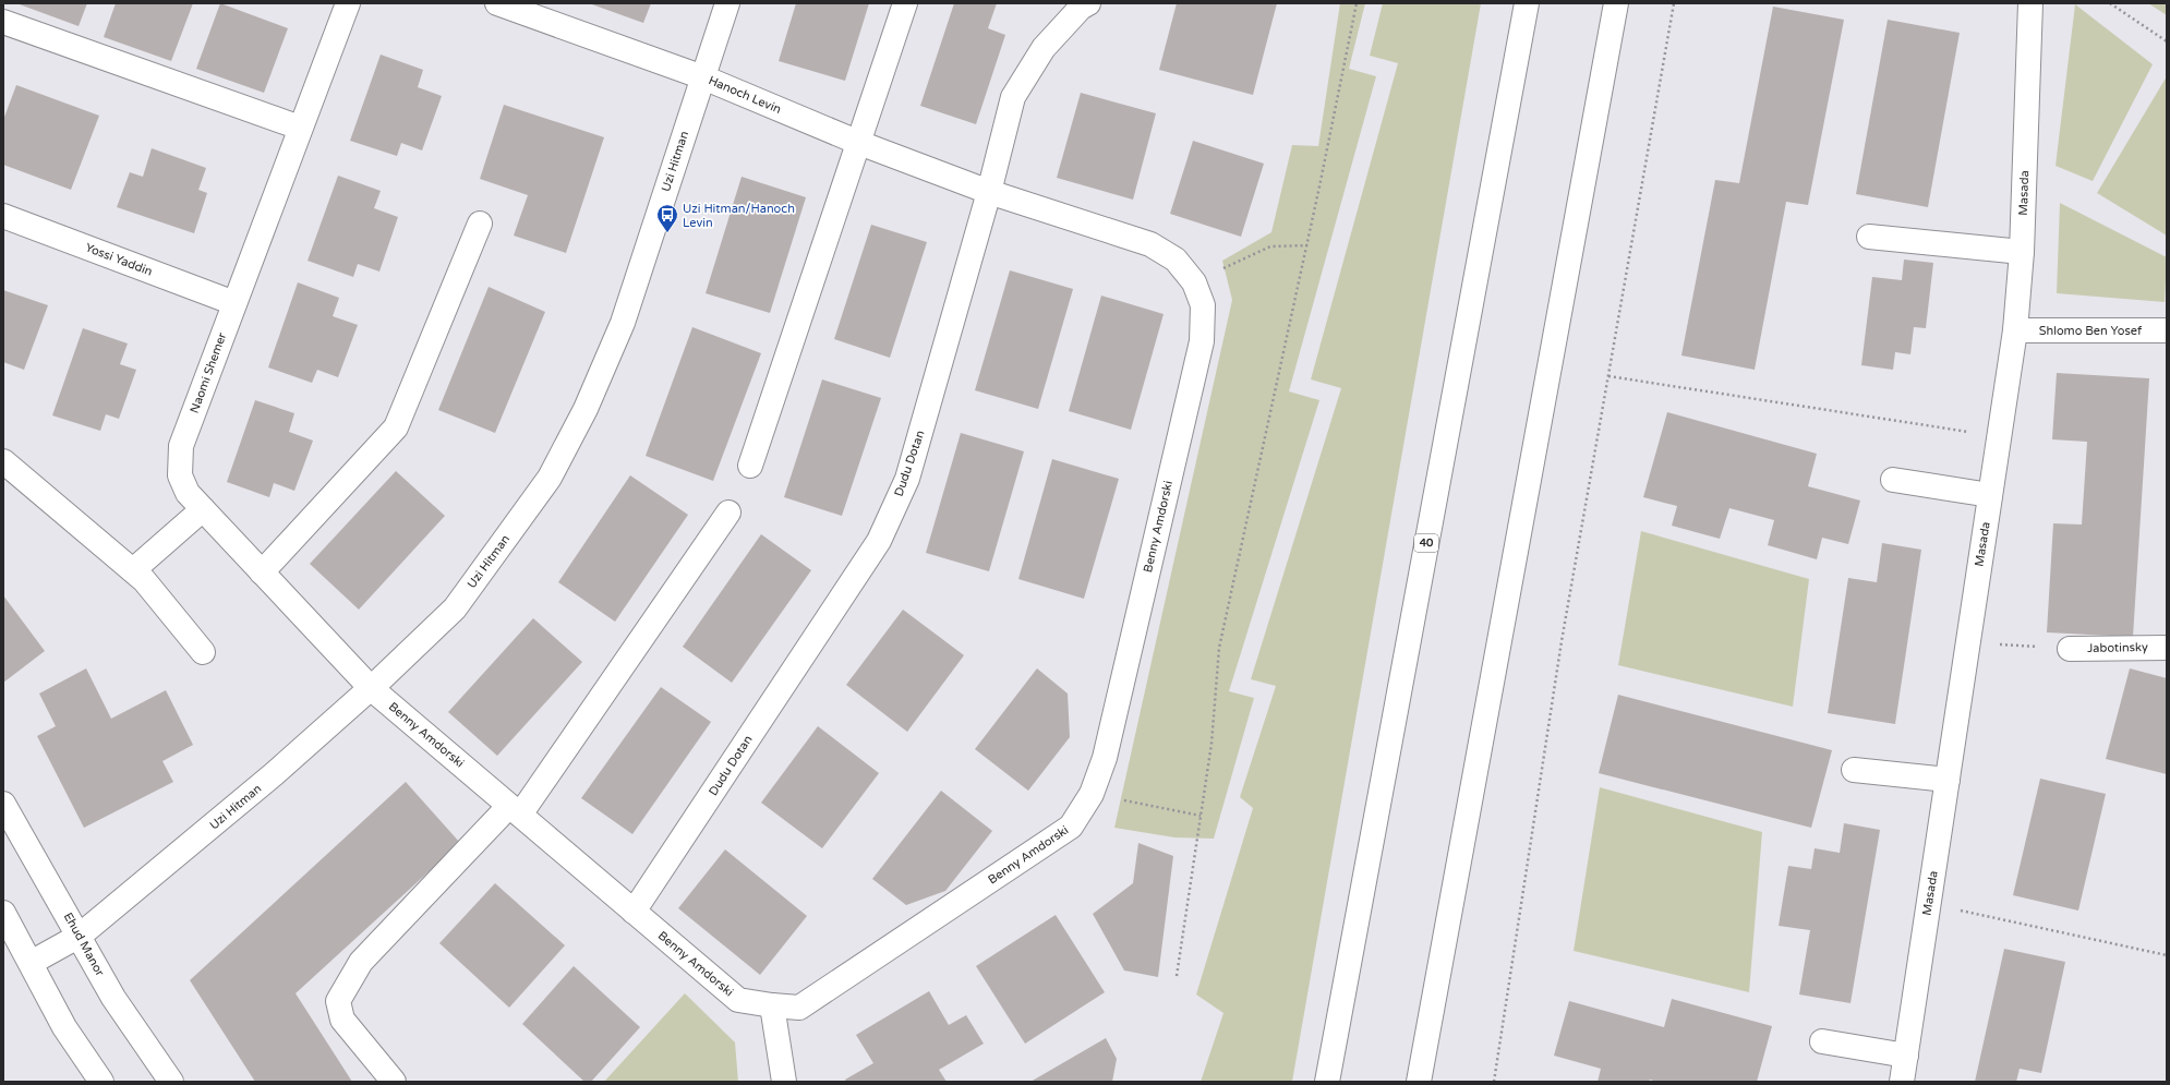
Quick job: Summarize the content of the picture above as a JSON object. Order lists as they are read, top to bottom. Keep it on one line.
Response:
{"streets":{"main road":["Hanoch Levin","Uzi Hitman","Masada","Yossi Yaddin","Shlomo Ben Yosef","Naomi Shemer","Dudu Dotan","Benny Amdorski","40","Jabotinsky","Ehud Manor"]},"crossings":[["Hanoch Levin","Uzi Hitman"],["Hanoch Levin","Dudu Dotan"],["Hanoch Levin","Benny Amdorski"],["Uzi Hitman","Naomi Shemer"],["Uzi Hitman","Benny Amdorski"],["Uzi Hitman","Ehud Manor"],["Masada","Shlomo Ben Yosef"],["Yossi Yaddin","Naomi Shemer"],["Naomi Shemer","Benny Amdorski"],["Dudu Dotan","Benny Amdorski"]],"places":{"bus stop":["Uzi Hitman/Hanoch Levin"]}}
